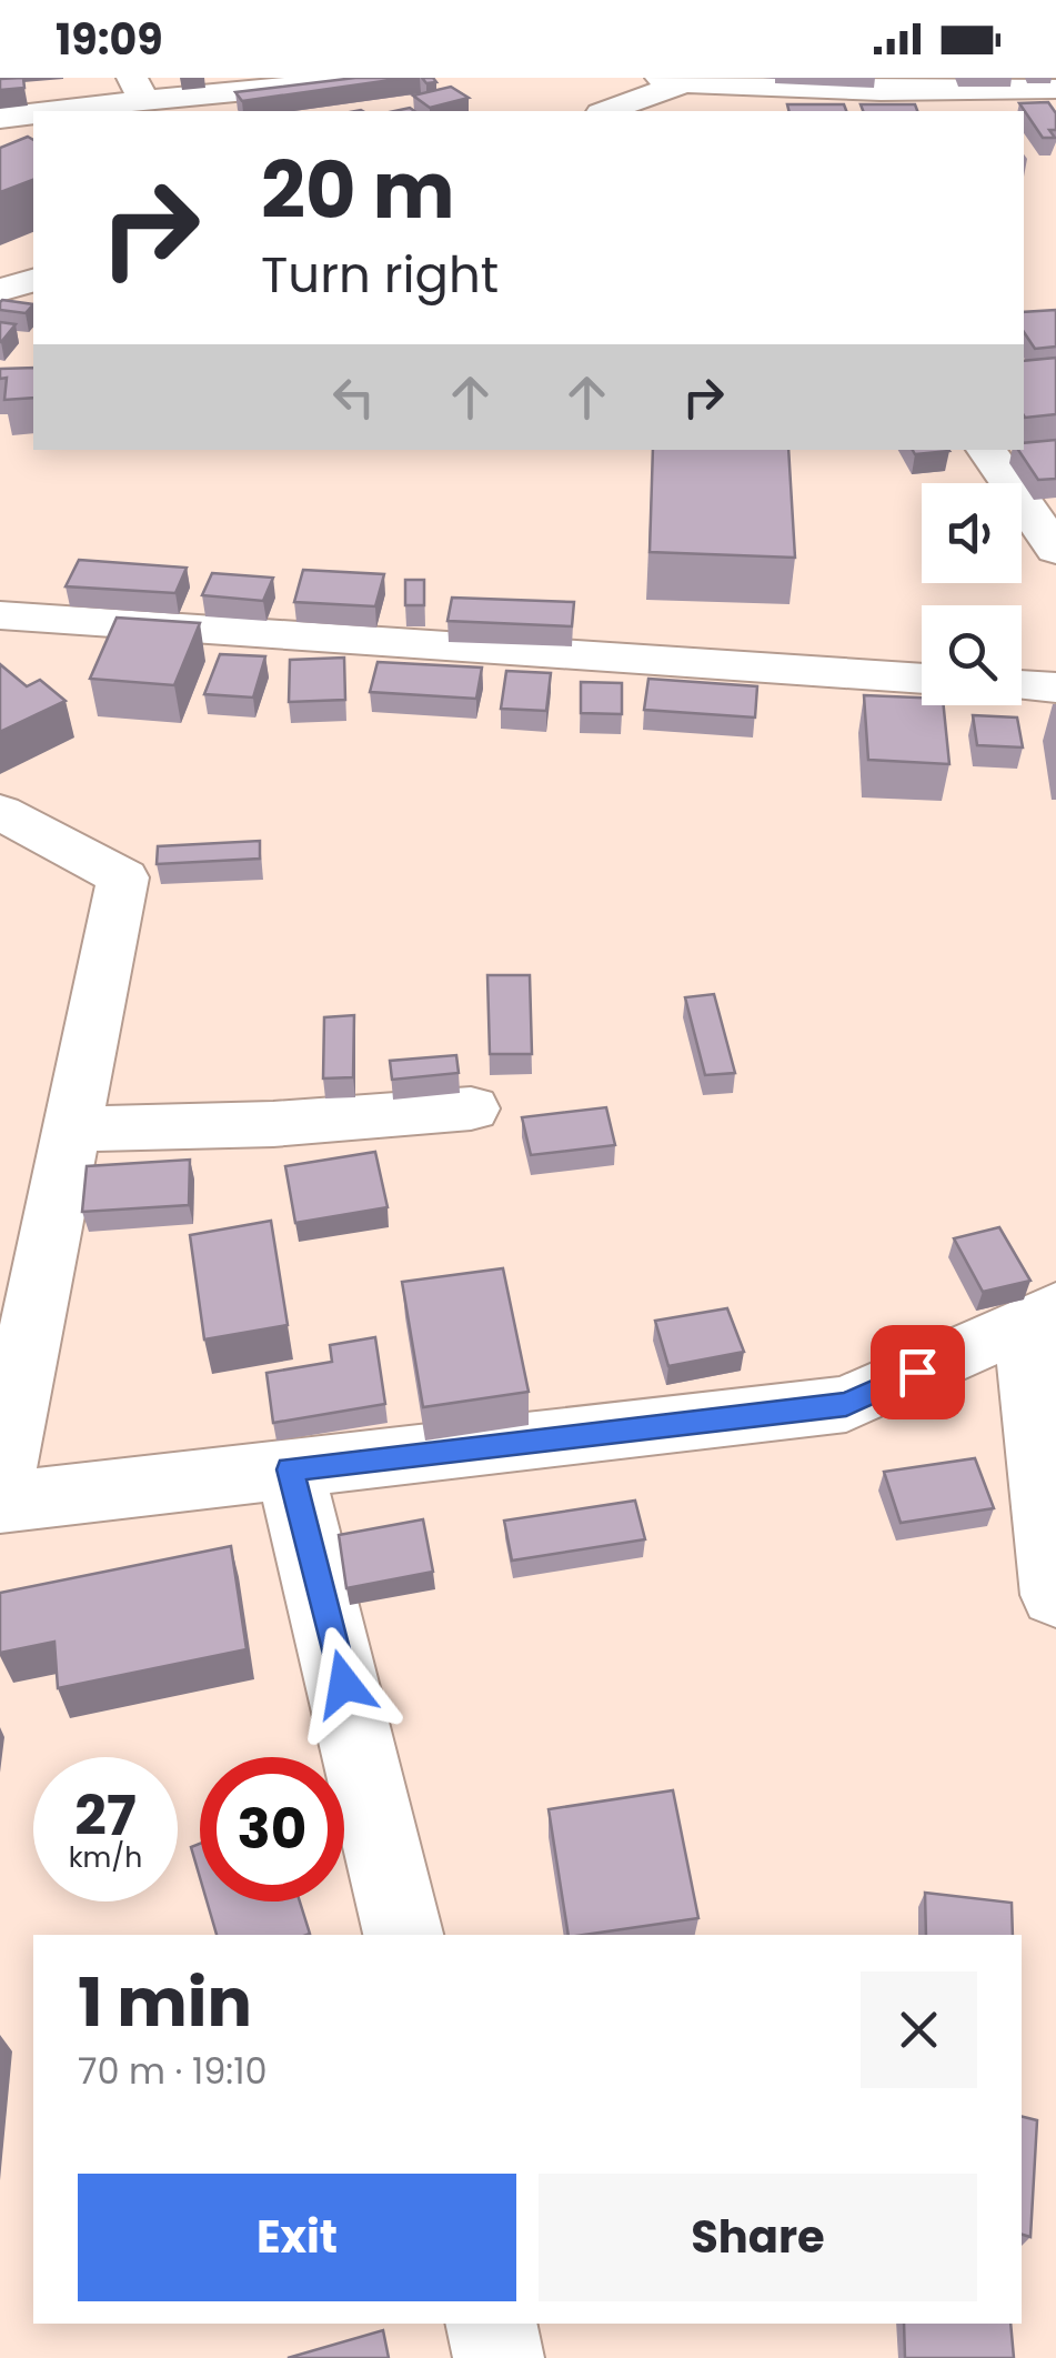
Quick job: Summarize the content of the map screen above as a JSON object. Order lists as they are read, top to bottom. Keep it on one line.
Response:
{"page":{"status":"19:09","turn":["20 m","Turn right"],"speed":"27 km/h","limit":"30","heading":["1 min","70 m · 19:10"],"buttons":["Exit","Share"]}}
